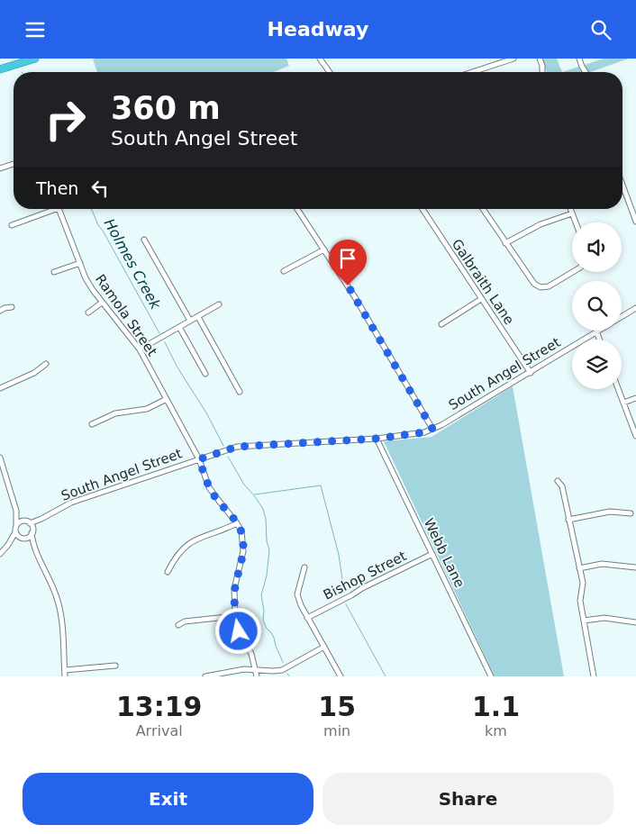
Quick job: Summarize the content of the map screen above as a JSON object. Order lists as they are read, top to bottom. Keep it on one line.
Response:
{"streets":{"street":["Galbraith Lane","Ramola Street","South Angel Street","Webb Lane","Bishop Street"]},"crossings":[["Galbraith Lane","South Angel Street"],["Ramola Street","South Angel Street"],["South Angel Street","Webb Lane"],["Webb Lane","Bishop Street"]],"water":["Holmes Creek"],"page":{"header":"Headway","turn":["360 m","South Angel Street"],"then":"Then","eta":["13:19","Arrival","15","min","1.1","km"],"buttons":["Exit","Share"]}}
